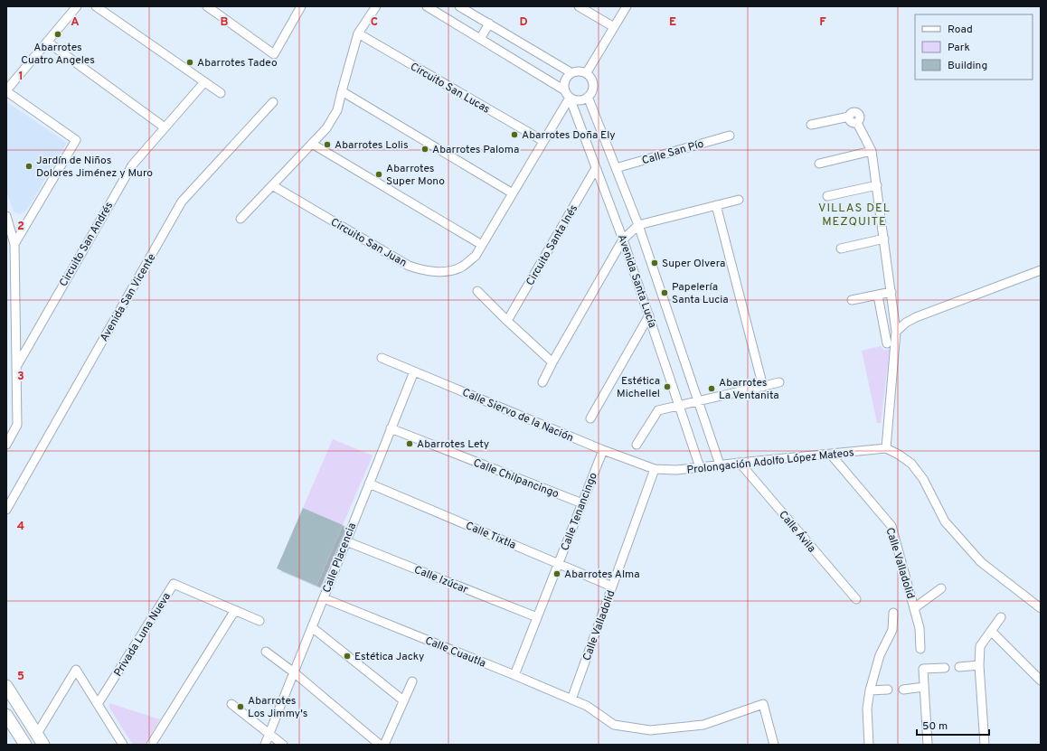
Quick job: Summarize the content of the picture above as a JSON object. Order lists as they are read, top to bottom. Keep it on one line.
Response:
{"streets":{"street":["Circuito San Lucas","Calle San Pío","Circuito San Juan","Circuito San Andrés","Circuito Santa Inés","Avenida Santa Lucía","Avenida San Vicente","Calle Siervo de la Nación","Prolongación Adolfo López Mateos","Calle Chilpancingo","Calle Tenancingo","Calle Ávila","Calle Tixtla","Calle Placencia","Calle Valladolid","Calle Izúcar","Privada Luna Nueva","Calle Cuautla"]},"crossings":[["Calle San Pío","Avenida Santa Lucía"],["Circuito Santa Inés","Avenida Santa Lucía"],["Avenida Santa Lucía","Prolongación Adolfo López Mateos"],["Calle Siervo de la Nación","Prolongación Adolfo López Mateos"],["Calle Siervo de la Nación","Calle Tenancingo"],["Calle Siervo de la Nación","Calle Placencia"],["Calle Siervo de la Nación","Calle Valladolid"],["Prolongación Adolfo López Mateos","Calle Ávila"],["Prolongación Adolfo López Mateos","Calle Valladolid"],["Calle Chilpancingo","Calle Tenancingo"],["Calle Chilpancingo","Calle Placencia"],["Calle Tenancingo","Calle Tixtla"],["Calle Tenancingo","Calle Izúcar"],["Calle Tenancingo","Calle Cuautla"],["Calle Tixtla","Calle Placencia"],["Calle Tixtla","Calle Valladolid"],["Calle Placencia","Calle Izúcar"],["Calle Placencia","Calle Cuautla"],["Calle Valladolid","Calle Cuautla"]],"districts":["VILLAS DEL MEZQUITE"],"places":["Abarrotes Cuatro Angeles","Abarrotes Tadeo","Abarrotes Doña Ely","Abarrotes Lolis","Abarrotes Paloma","Jardín de Niños Dolores Jiménez y Muro","Abarrotes Super Mono","Super Olvera","Papelería Santa Lucia","Estética Michellel","Abarrotes La Ventanita","Abarrotes Lety","Abarrotes Alma","Estética Jacky","Abarrotes Los Jimmy's"],"legend":["Road","Park","Building"],"scale_bar":"50 m","grid":{"columns":["A","B","C","D","E","F"],"rows":["1","2","3","4","5"]}}
